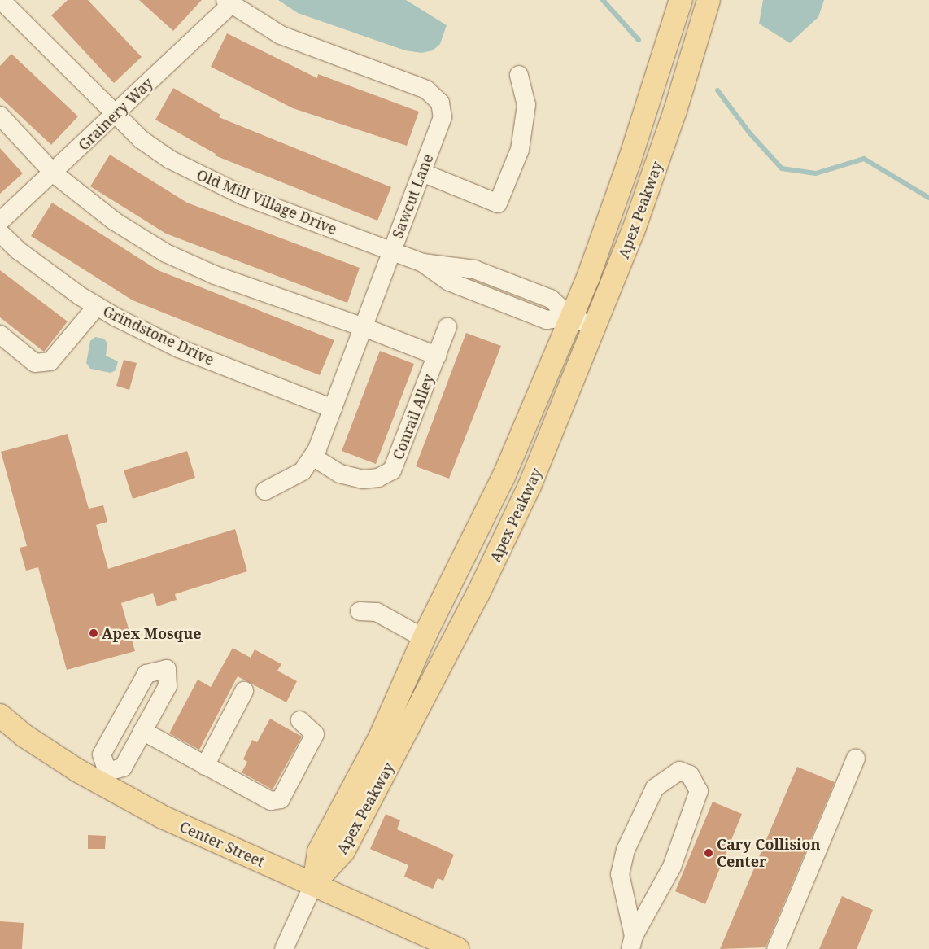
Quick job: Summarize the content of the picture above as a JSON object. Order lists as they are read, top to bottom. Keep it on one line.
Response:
{"streets":{"main road":["Apex Peakway","Center Street"],"street":["Grainery Way","Sawcut Lane","Old Mill Village Drive","Grindstone Drive","Conrail Alley"]},"crossings":[["Grainery Way","Sawcut Lane"],["Grainery Way","Old Mill Village Drive"],["Sawcut Lane","Old Mill Village Drive"],["Sawcut Lane","Grindstone Drive"],["Sawcut Lane","Conrail Alley"],["Old Mill Village Drive","Apex Peakway"],["Apex Peakway","Center Street"]],"places":["Apex Mosque","Cary Collision Center"]}
